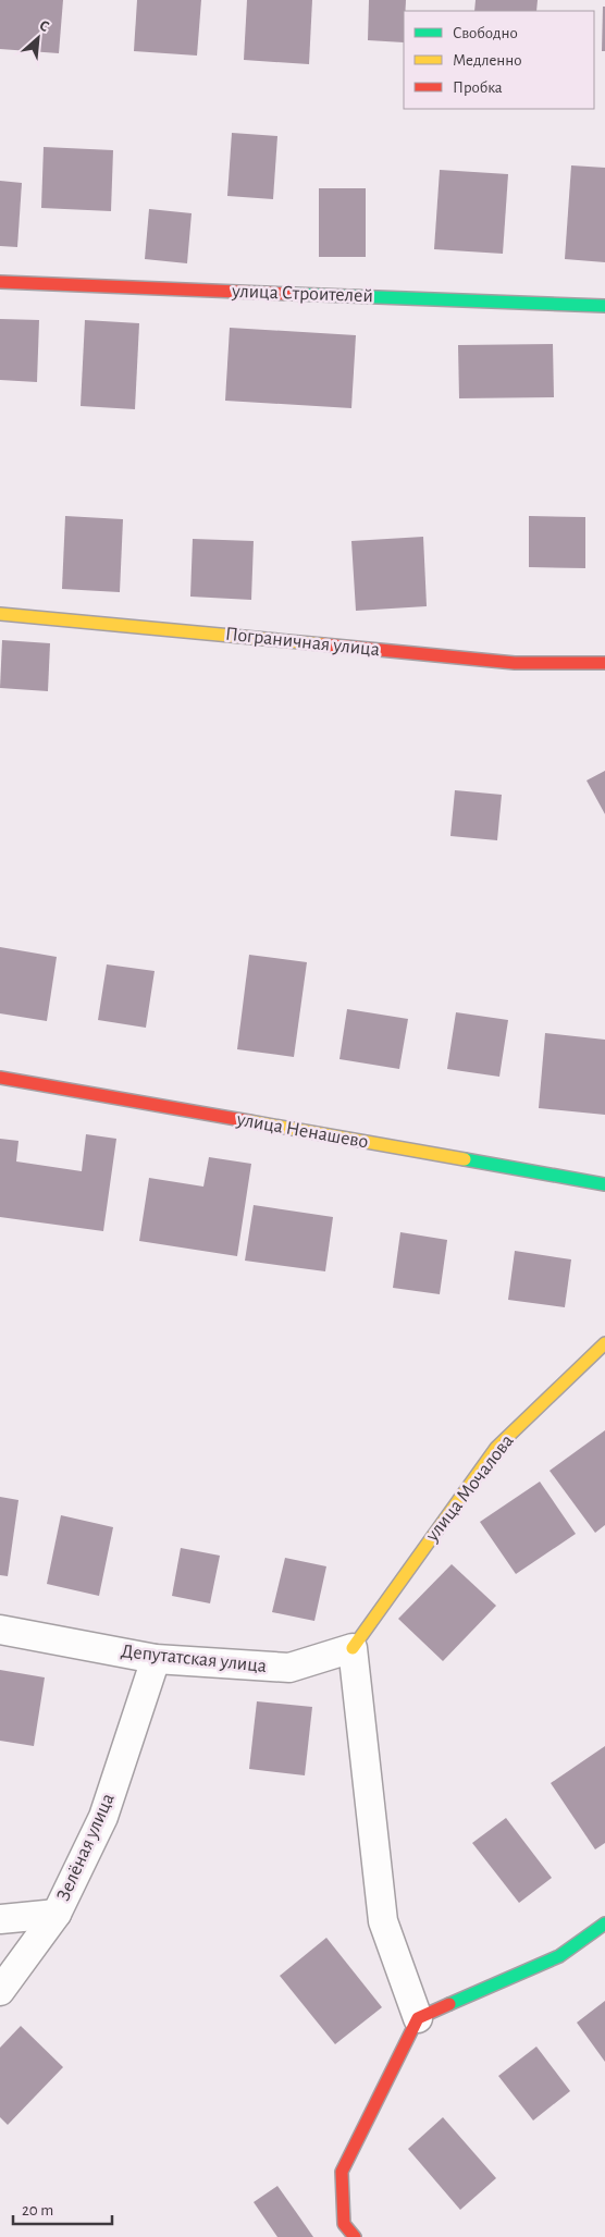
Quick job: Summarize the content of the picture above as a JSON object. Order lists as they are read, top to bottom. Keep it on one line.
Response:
{"streets":{"street":["улица Строителей","Пограничная улица","улица Ненашево","улица Мочалова","Депутатская улица","Зелёная улица"]},"crossings":[["улица Мочалова","Депутатская улица"],["Депутатская улица","Зелёная улица"]],"legend":["Свободно","Медленно","Пробка"],"scale_bar":"20 m","north":"top right"}
